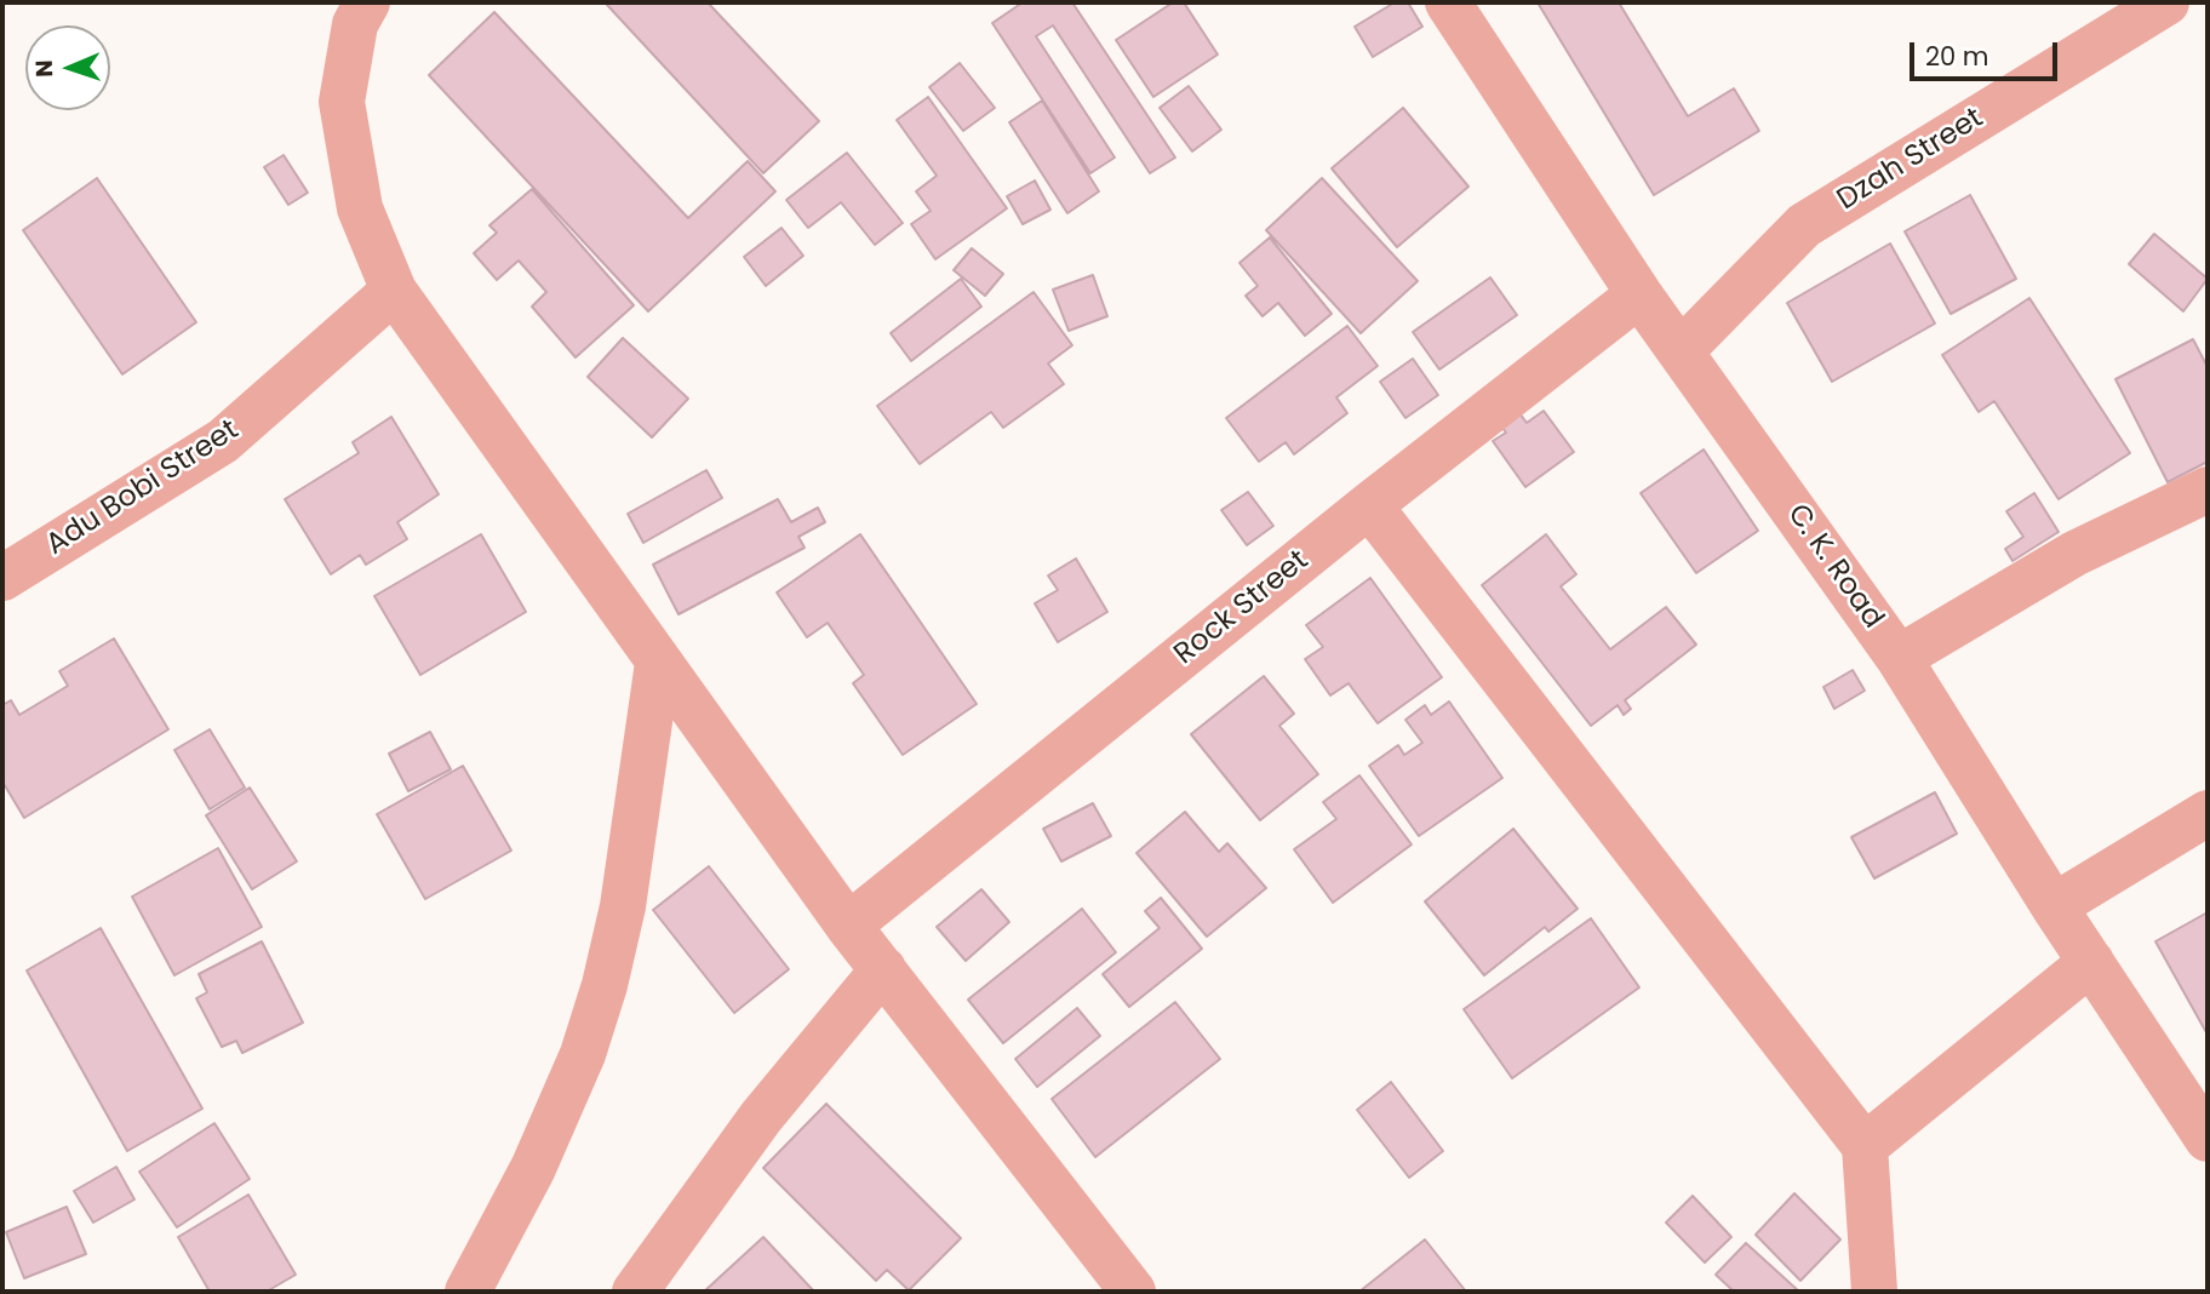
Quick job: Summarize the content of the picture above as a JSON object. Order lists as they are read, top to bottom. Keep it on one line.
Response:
{"streets":{"street":["Dzah Street","Adu Bobi Street","C. K. Road","Rock Street"]},"crossings":[["Dzah Street","C. K. Road"],["C. K. Road","Rock Street"]],"scale_bar":"20 m","north":"left"}
